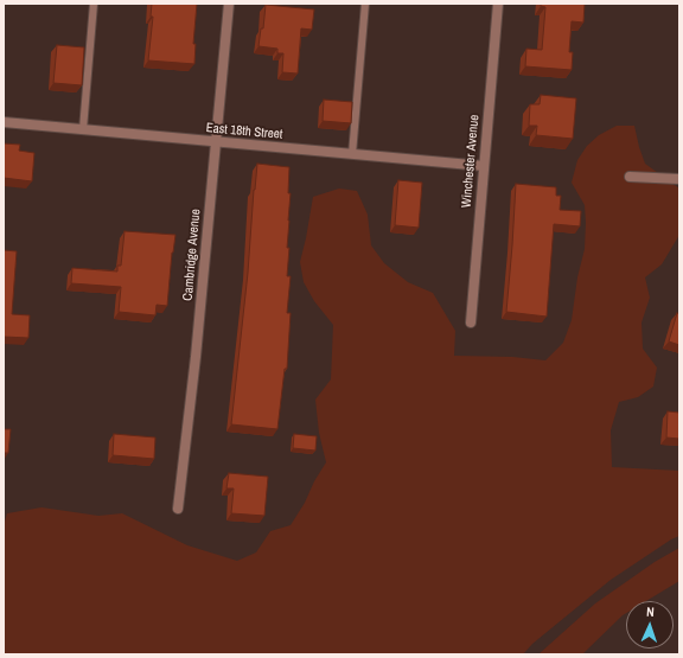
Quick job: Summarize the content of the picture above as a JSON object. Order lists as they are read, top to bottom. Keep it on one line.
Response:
{"streets":{"street":["East 18th Street","Winchester Avenue","Cambridge Avenue"]},"crossings":[["East 18th Street","Winchester Avenue"],["East 18th Street","Cambridge Avenue"]],"north":"top"}
